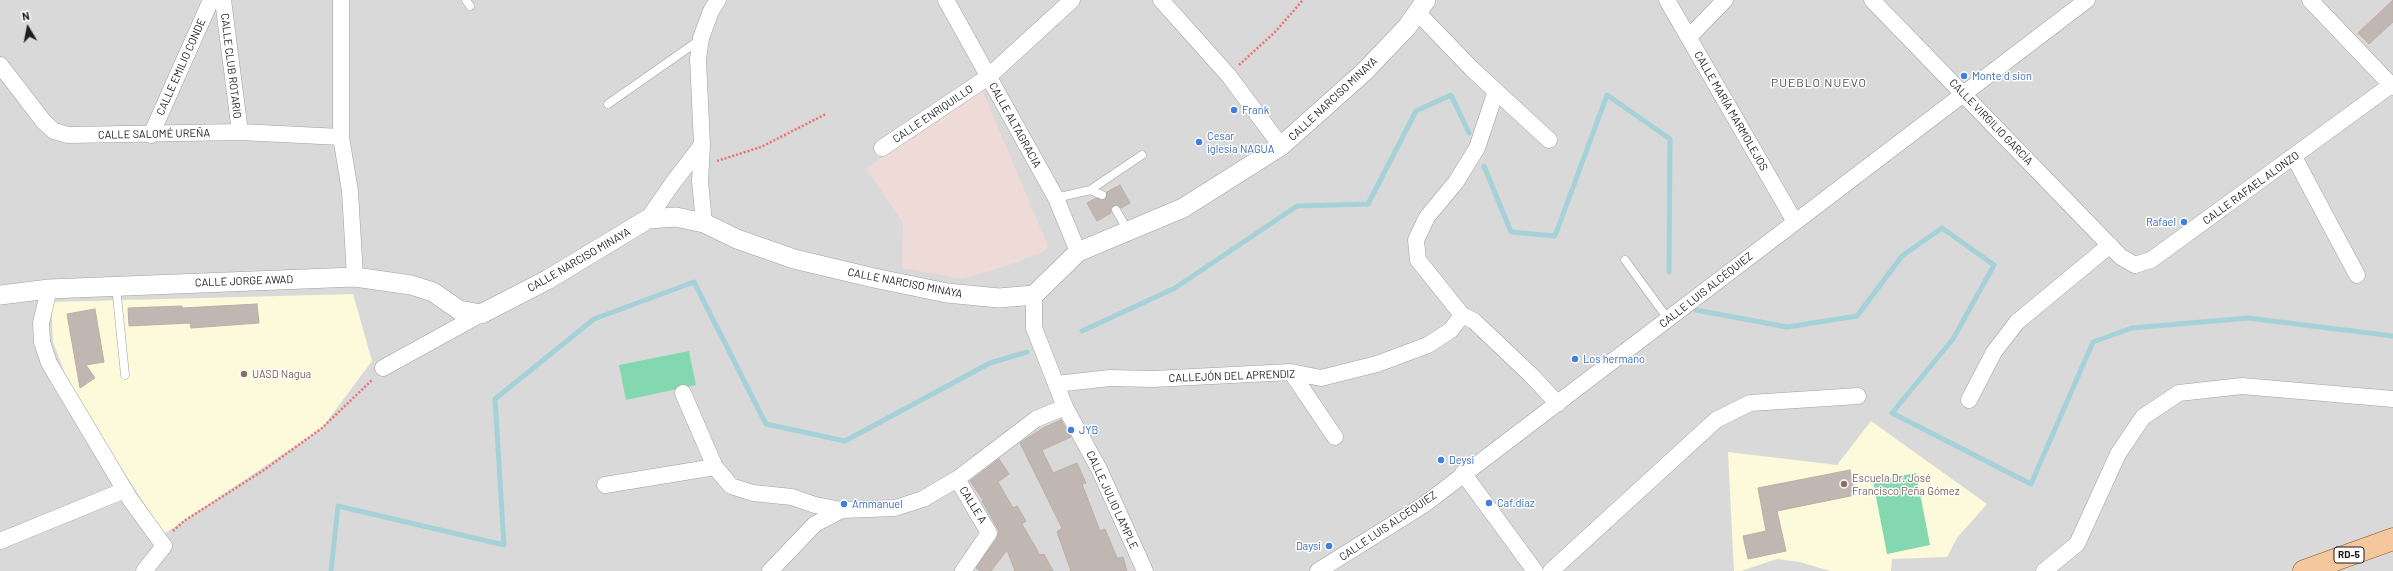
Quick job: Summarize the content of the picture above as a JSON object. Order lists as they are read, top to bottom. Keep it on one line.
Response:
{"streets":{"main road":["RD-5"],"street":["CALLE CLUB ROTARIO","CALLE EMILIO CONDE","CALLE NARCISO MINAYA","CALLE MARÍA MARMOLEJOS","CALLE ENRIQUILLO","CALLE VIRGILIO GARCÍA","CALLE ALTAGRACIA","CALLE SALOMÉ UREÑA","CALLE RAFAEL ALONZO","CALLE JORGE AWAD","CALLE LUIS ALCÉQUIEZ","CALLEJÓN DEL APRENDIZ","CALLE JULIO LAMPLE","CALLE A"]},"crossings":[["CALLE CLUB ROTARIO","CALLE SALOMÉ UREÑA"],["CALLE EMILIO CONDE","CALLE SALOMÉ UREÑA"],["CALLE NARCISO MINAYA","CALLE ALTAGRACIA"],["CALLE NARCISO MINAYA","CALLE JORGE AWAD"],["CALLE NARCISO MINAYA","CALLE JULIO LAMPLE"],["CALLE MARÍA MARMOLEJOS","CALLE LUIS ALCÉQUIEZ"],["CALLE ENRIQUILLO","CALLE ALTAGRACIA"],["CALLE VIRGILIO GARCÍA","CALLE RAFAEL ALONZO"],["CALLE VIRGILIO GARCÍA","CALLE LUIS ALCÉQUIEZ"],["CALLEJÓN DEL APRENDIZ","CALLE JULIO LAMPLE"]],"districts":["PUEBLO NUEVO"],"places":["Monte d sion","Frank","Cesar iglesia NAGUA","Rafael","Los hermano","UASD Nagua","JYB","Deysi","Escuela Dr. José Francisco Peña Gómez","Caf.diaz","Ammanuel","Daysi"],"north":"top"}
